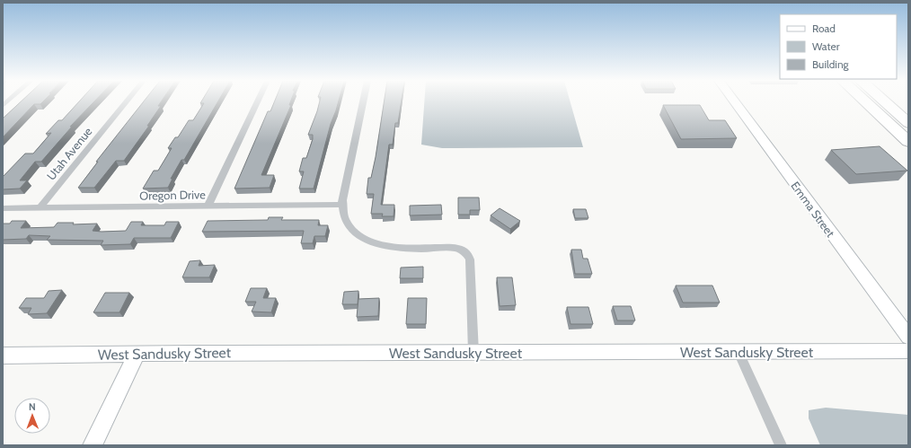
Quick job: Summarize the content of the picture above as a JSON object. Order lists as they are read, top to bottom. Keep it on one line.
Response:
{"streets":{"street":["Utah Avenue","Oregon Drive","Emma Street","West Sandusky Street"]},"crossings":[["Utah Avenue","Oregon Drive"]],"legend":["Road","Water","Building"],"north":"top"}
